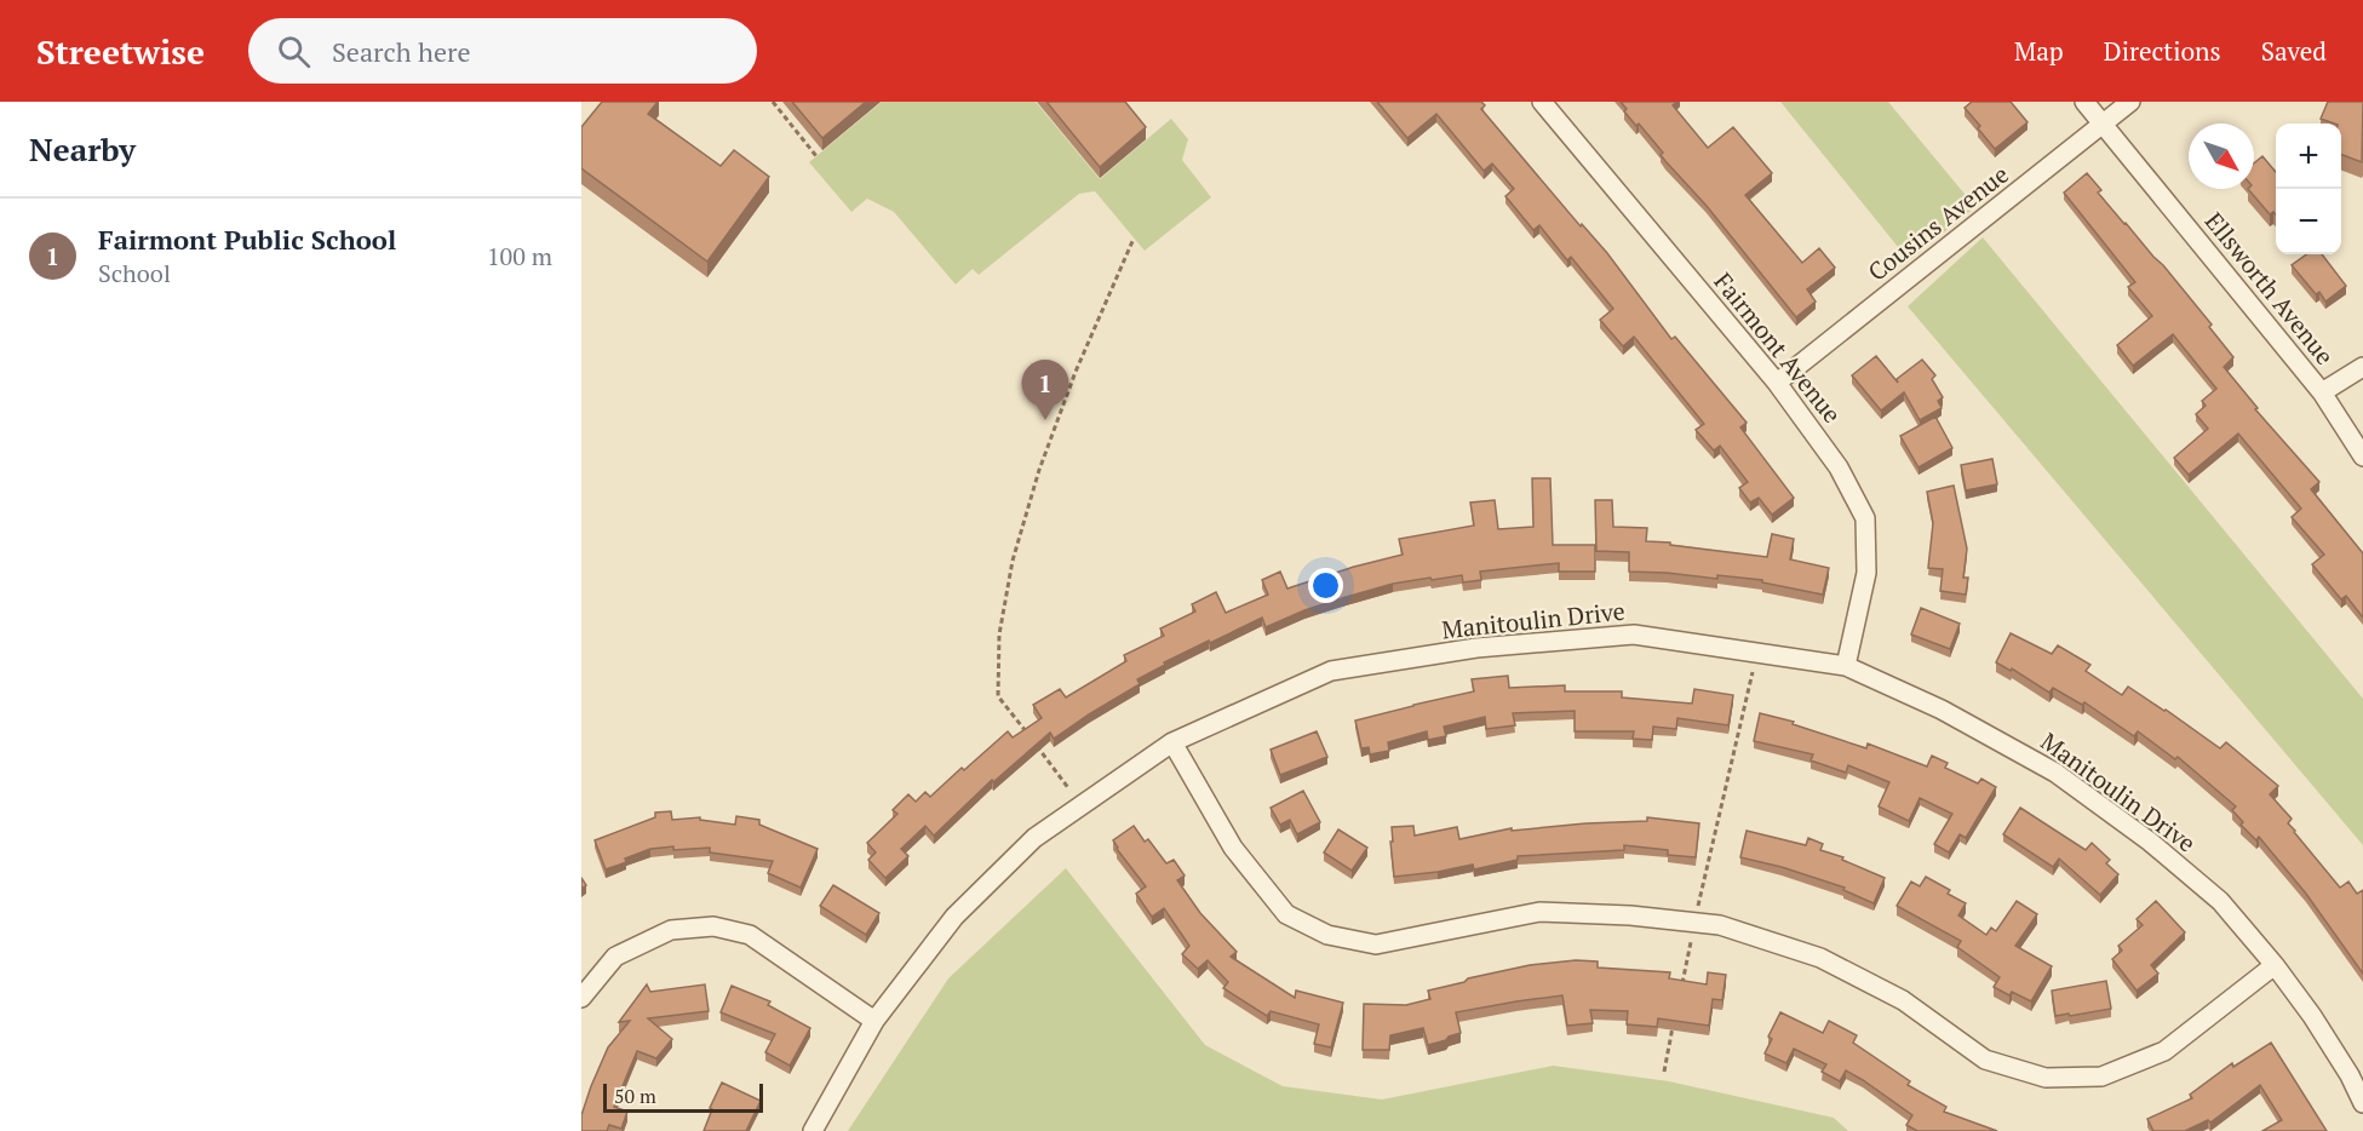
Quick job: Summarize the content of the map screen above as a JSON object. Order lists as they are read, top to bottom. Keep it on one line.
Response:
{"streets":{"street":["Cousins Avenue","Ellsworth Avenue","Fairmont Avenue","Manitoulin Drive"]},"crossings":[["Cousins Avenue","Ellsworth Avenue"],["Cousins Avenue","Fairmont Avenue"],["Fairmont Avenue","Manitoulin Drive"]],"scale_bar":"50 m","north":"bottom right","page":{"header":"Streetwise","search":"Search here","nav":["Map","Directions","Saved"],"heading":"Nearby","map_buttons":["+","−"],"list":[{"mark":"1","name":"Fairmont Public School","note":"School","value":"100 m"}],"pins":"1","scale":"50 m"}}
